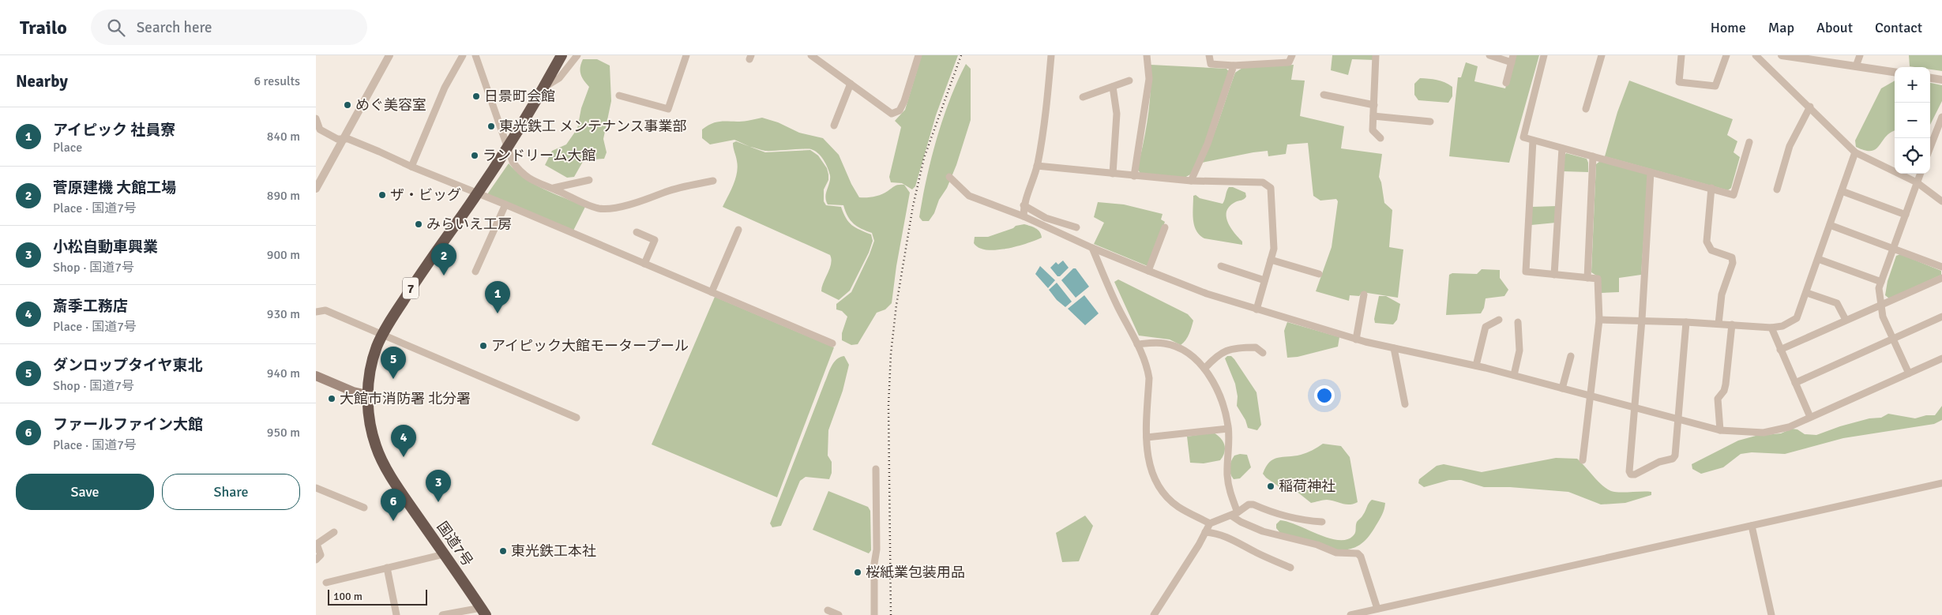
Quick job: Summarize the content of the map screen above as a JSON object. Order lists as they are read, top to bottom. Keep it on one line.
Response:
{"streets":{"highway":["7","国道7号"]},"places":["日景町会館","めぐ美容室","東光鉄工 メンテナンス事業部","ランドリーム大館","ザ・ビッグ","みらいえ工房","アイピック大館モータープール","大館市消防署 北分署","稲荷神社","東光鉄工本社","桜紙業包装用品"],"scale_bar":"100 m","page":{"header":"Trailo","search":"Search here","nav":["Home","Map","About","Contact"],"heading":["Nearby","6 results"],"map_buttons":["+","−"],"list":[{"mark":"1","name":"アイピック 社員寮","note":"Place","value":"840 m"},{"mark":"2","name":"菅原建機 大館工場","note":"Place · 国道7号","value":"890 m"},{"mark":"3","name":"小松自動車興業","note":"Shop · 国道7号","value":"900 m"},{"mark":"4","name":"斎季工務店","note":"Place · 国道7号","value":"930 m"},{"mark":"5","name":"ダンロップタイヤ東北","note":"Shop · 国道7号","value":"940 m"},{"mark":"6","name":"ファールファイン大館","note":"Place · 国道7号","value":"950 m"}],"pins":["2","1","5","4","3","6"],"buttons":["Save","Share"],"scale":"100 m"}}
